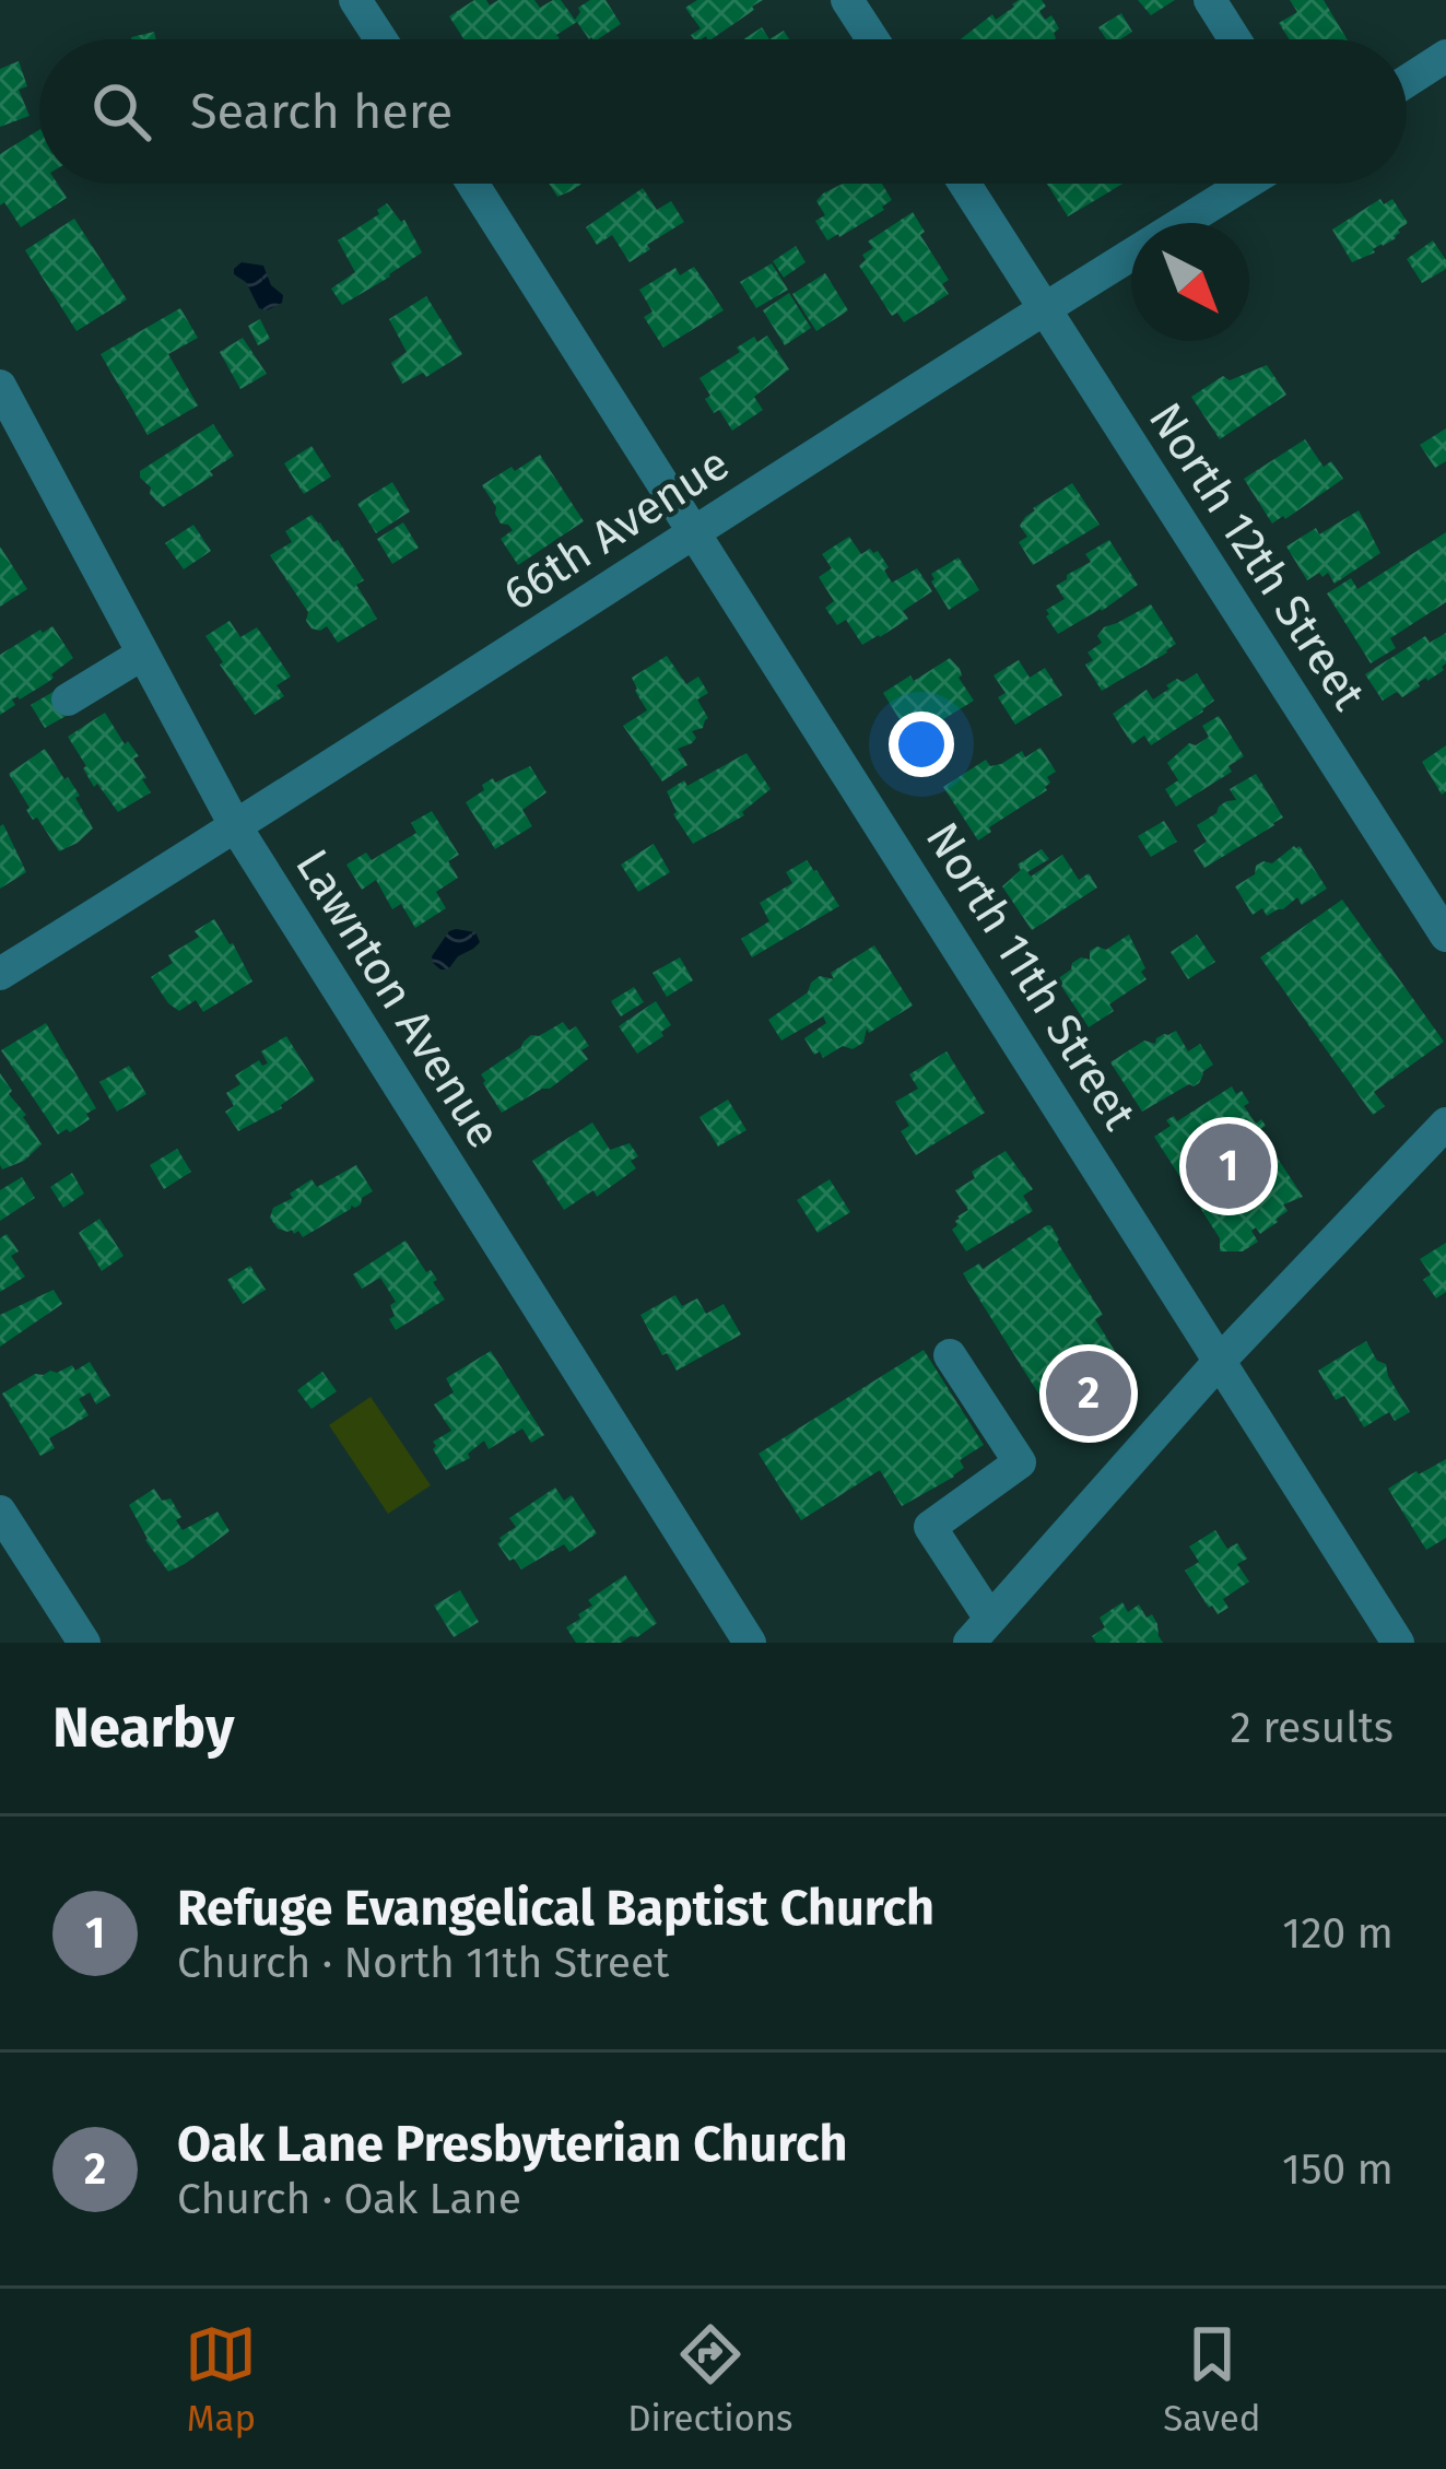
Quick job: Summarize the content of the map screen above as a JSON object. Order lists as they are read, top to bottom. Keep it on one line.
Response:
{"streets":{"street":["66th Avenue","North 12th Street","North 11th Street","Lawnton Avenue"]},"crossings":[["66th Avenue","North 12th Street"],["66th Avenue","North 11th Street"],["66th Avenue","Lawnton Avenue"]],"north":"bottom right","page":{"search":"Search here","pins":["1","2"],"heading":["Nearby","2 results"],"list":[{"mark":"1","name":"Refuge Evangelical Baptist Church","note":"Church · North 11th Street","value":"120 m"},{"mark":"2","name":"Oak Lane Presbyterian Church","note":"Church · Oak Lane","value":"150 m"}],"nav":["Map","Directions","Saved"]}}
